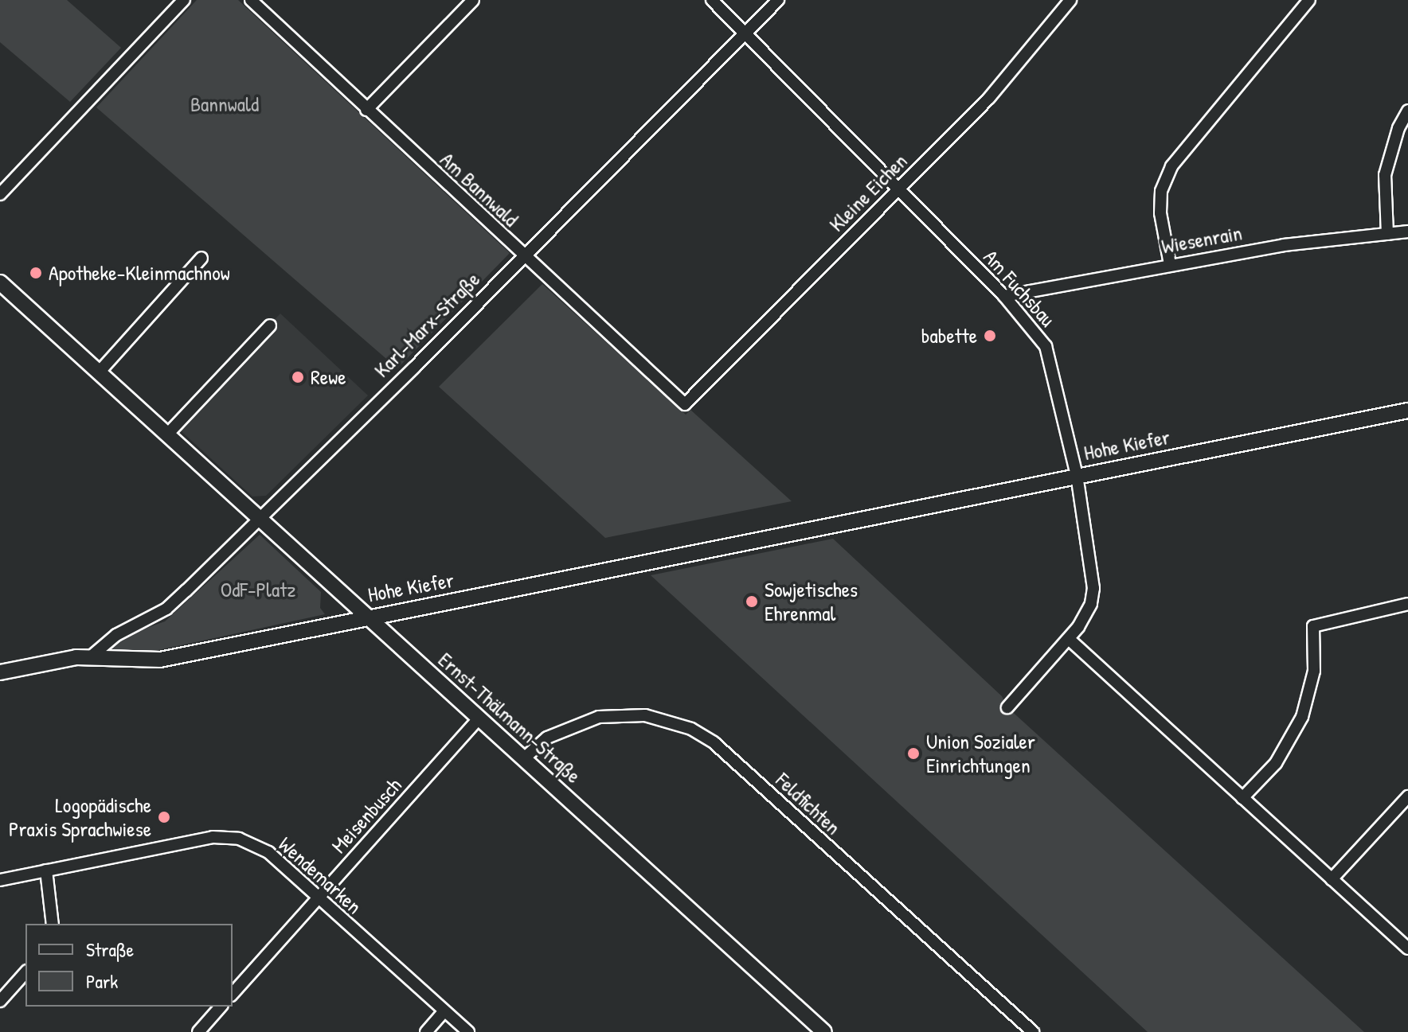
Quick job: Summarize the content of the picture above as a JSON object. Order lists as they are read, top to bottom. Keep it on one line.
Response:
{"streets":{"street":["Am Bannwald","Kleine Eichen","Wiesenrain","Am Fuchsbau","Karl-Marx-Straße","Hohe Kiefer","Ernst-Thälmann-Straße","Feldfichten","Meisenbusch","Wendemarken"]},"crossings":[["Am Bannwald","Kleine Eichen"],["Am Bannwald","Karl-Marx-Straße"],["Kleine Eichen","Am Fuchsbau"],["Wiesenrain","Am Fuchsbau"],["Am Fuchsbau","Karl-Marx-Straße"],["Am Fuchsbau","Hohe Kiefer"],["Karl-Marx-Straße","Hohe Kiefer"],["Karl-Marx-Straße","Ernst-Thälmann-Straße"],["Hohe Kiefer","Ernst-Thälmann-Straße"],["Ernst-Thälmann-Straße","Feldfichten"],["Ernst-Thälmann-Straße","Meisenbusch"],["Meisenbusch","Wendemarken"]],"parks":["Bannwald","OdF-Platz"],"places":["Apotheke-Kleinmachnow","babette","Rewe","Sowjetisches Ehrenmal","Union Sozialer Einrichtungen","Logopädische Praxis Sprachwiese"],"legend":["Straße","Park"]}
